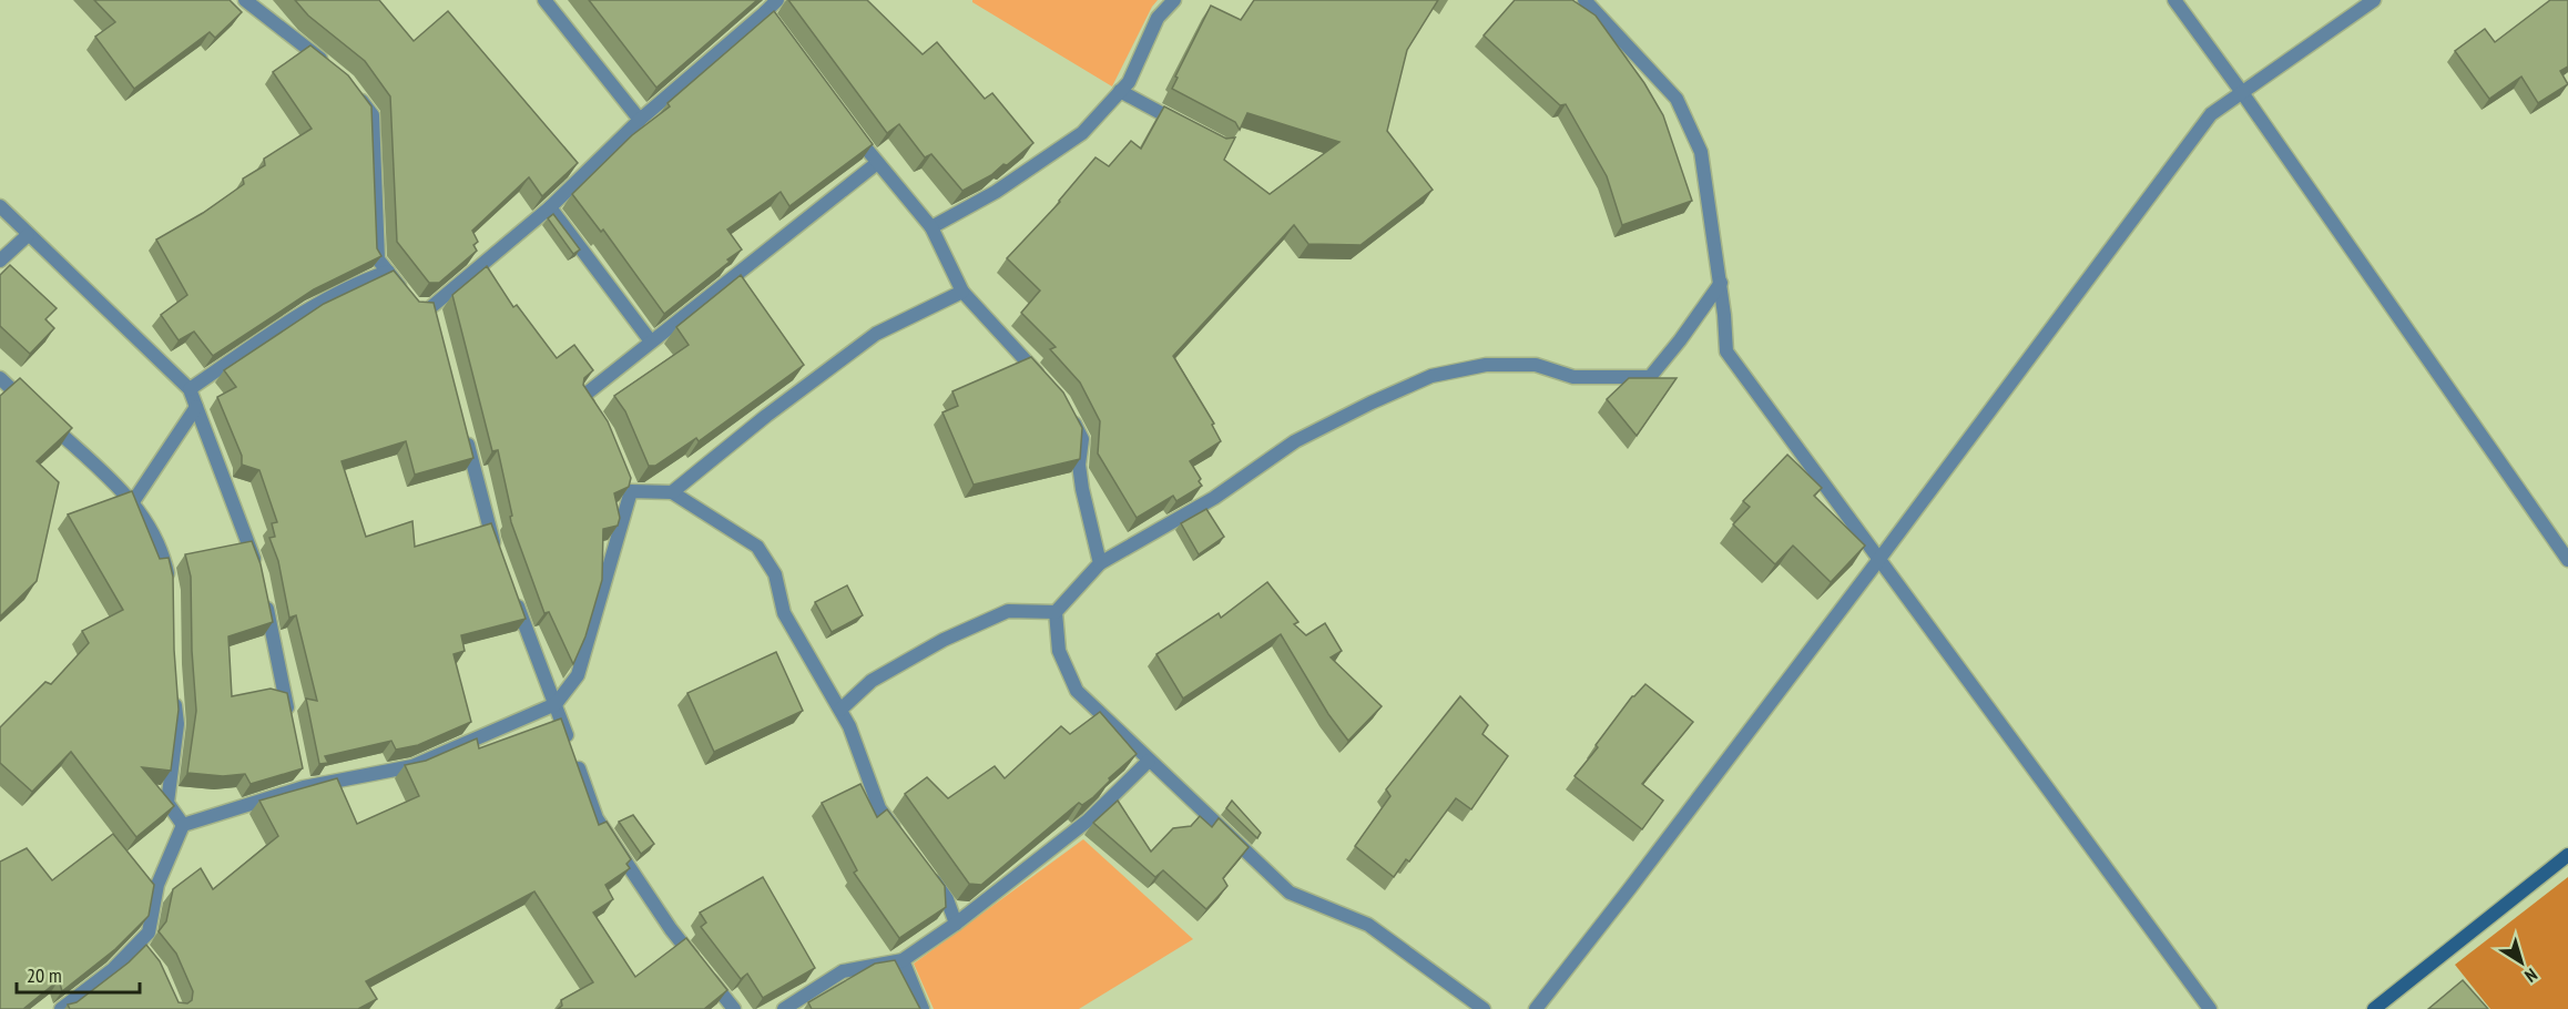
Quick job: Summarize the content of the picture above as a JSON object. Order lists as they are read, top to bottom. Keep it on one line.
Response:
{"scale_bar":"20 m","north":"bottom right"}
